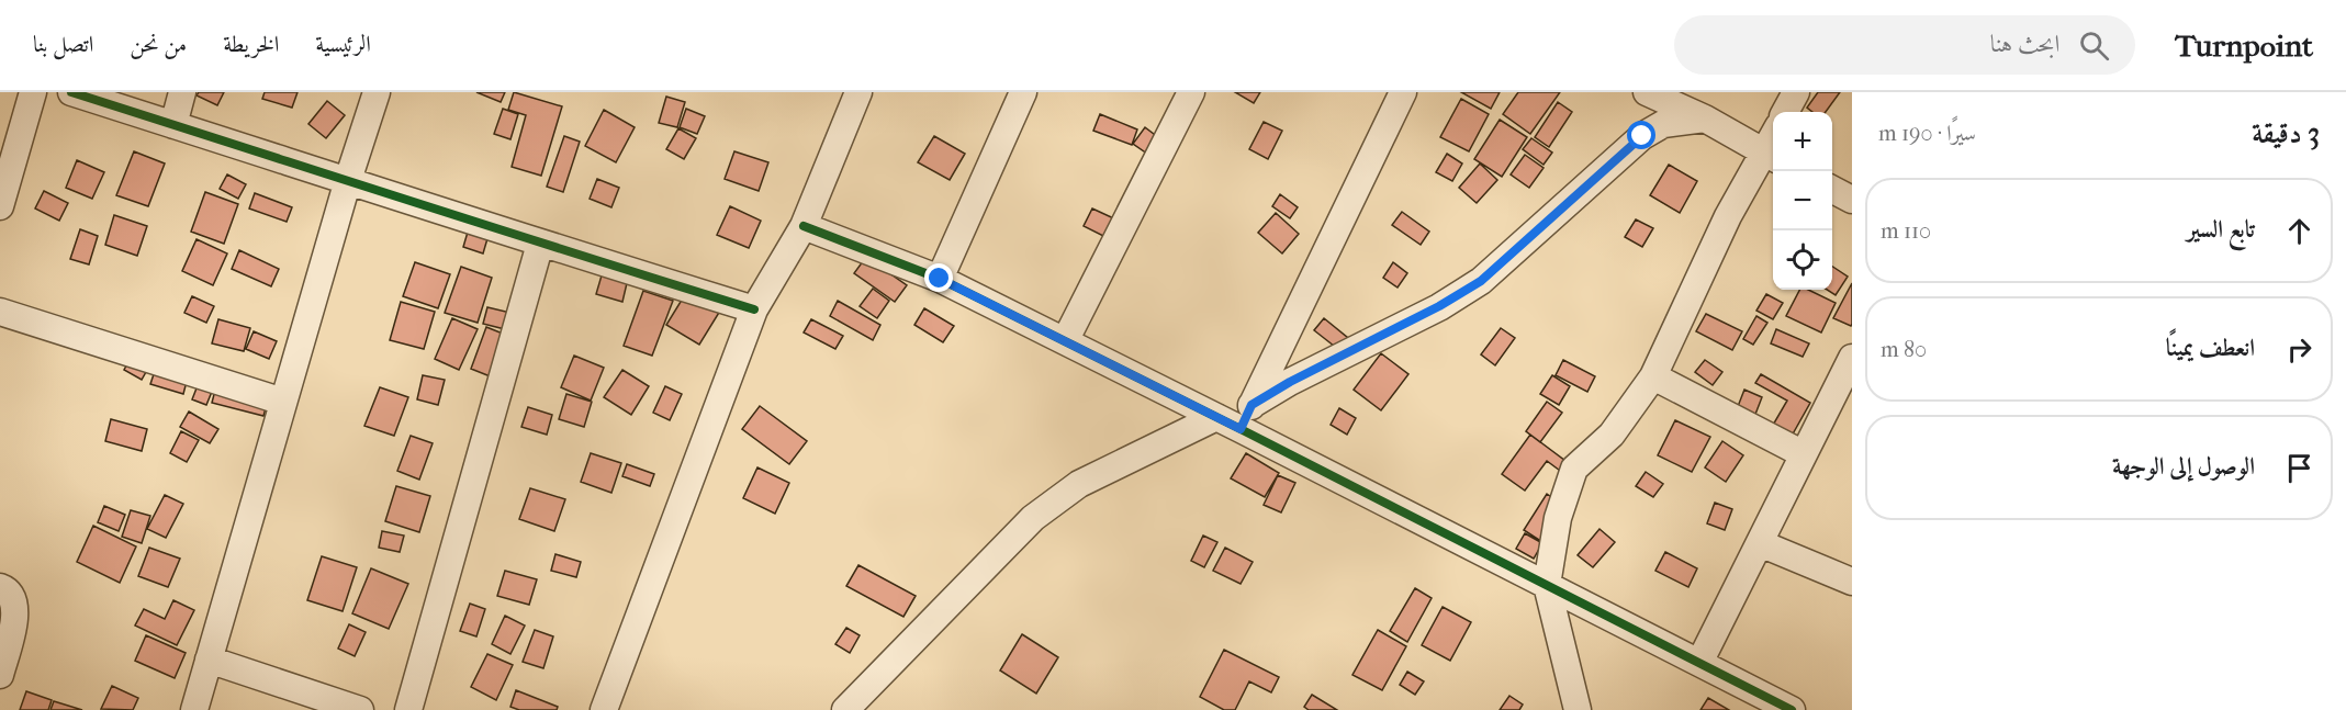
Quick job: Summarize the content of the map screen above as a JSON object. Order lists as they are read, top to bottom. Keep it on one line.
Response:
{"page":{"header":"Turnpoint","search":"ابحث هنا","nav":["الرئيسية","الخريطة","من نحن","اتصل بنا"],"heading":["3 دقيقة","سيرًا · 190 m"],"map_buttons":["+","−"],"list":[["تابع السير","110 m"],["انعطف يمينًا","80 m"],"الوصول إلى الوجهة"]}}
